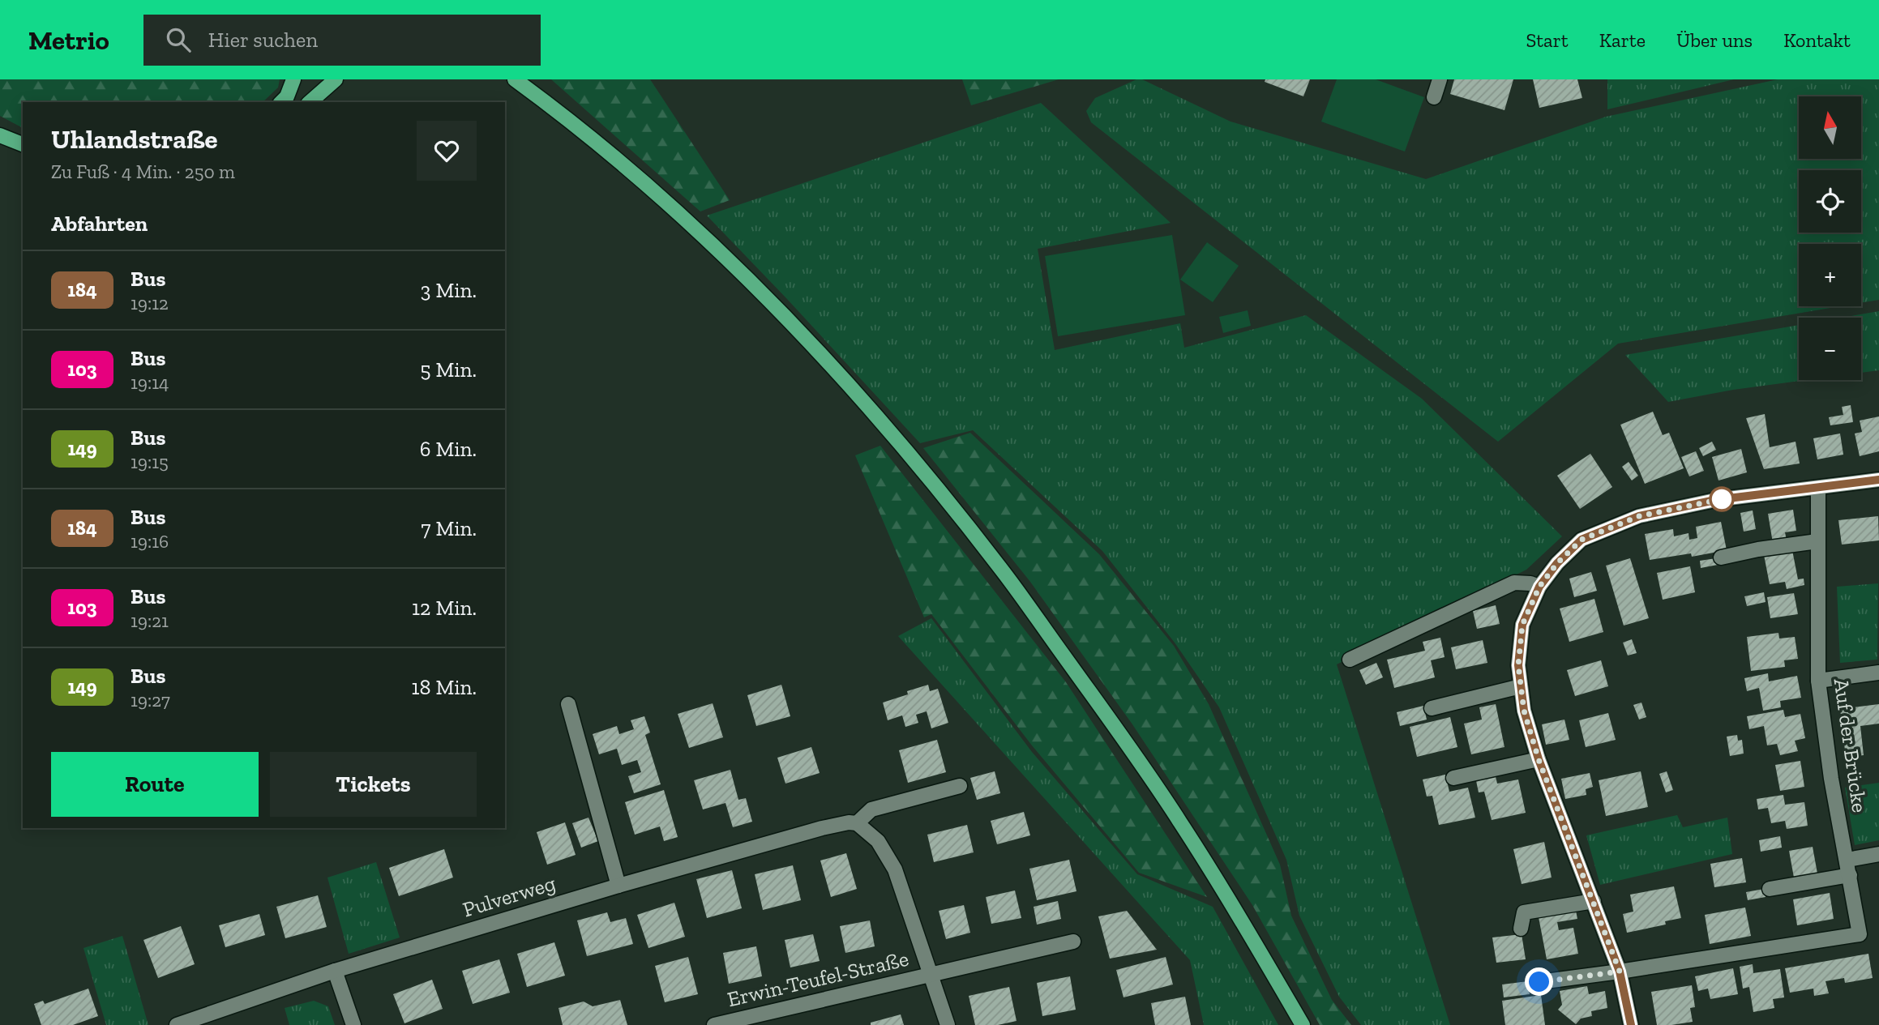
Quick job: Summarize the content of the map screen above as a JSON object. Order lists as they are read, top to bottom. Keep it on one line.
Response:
{"streets":{"street":["Auf der Brücke","Pulverweg","Erwin-Teufel-Straße"]},"lines":["bus line 184"],"north":"top","page":{"header":"Metrio","search":"Hier suchen","nav":["Start","Karte","Über uns","Kontakt"],"map_buttons":["+","−"],"heading":[["Uhlandstraße","Zu Fuß · 4 Min. · 250 m"],"Abfahrten"],"list":[{"mark":"184","name":"Bus","note":"19:12","value":"3 Min."},{"mark":"103","name":"Bus","note":"19:14","value":"5 Min."},{"mark":"149","name":"Bus","note":"19:15","value":"6 Min."},{"mark":"184","name":"Bus","note":"19:16","value":"7 Min."},{"mark":"103","name":"Bus","note":"19:21","value":"12 Min."},{"mark":"149","name":"Bus","note":"19:27","value":"18 Min."}],"buttons":["Route","Tickets"]}}
